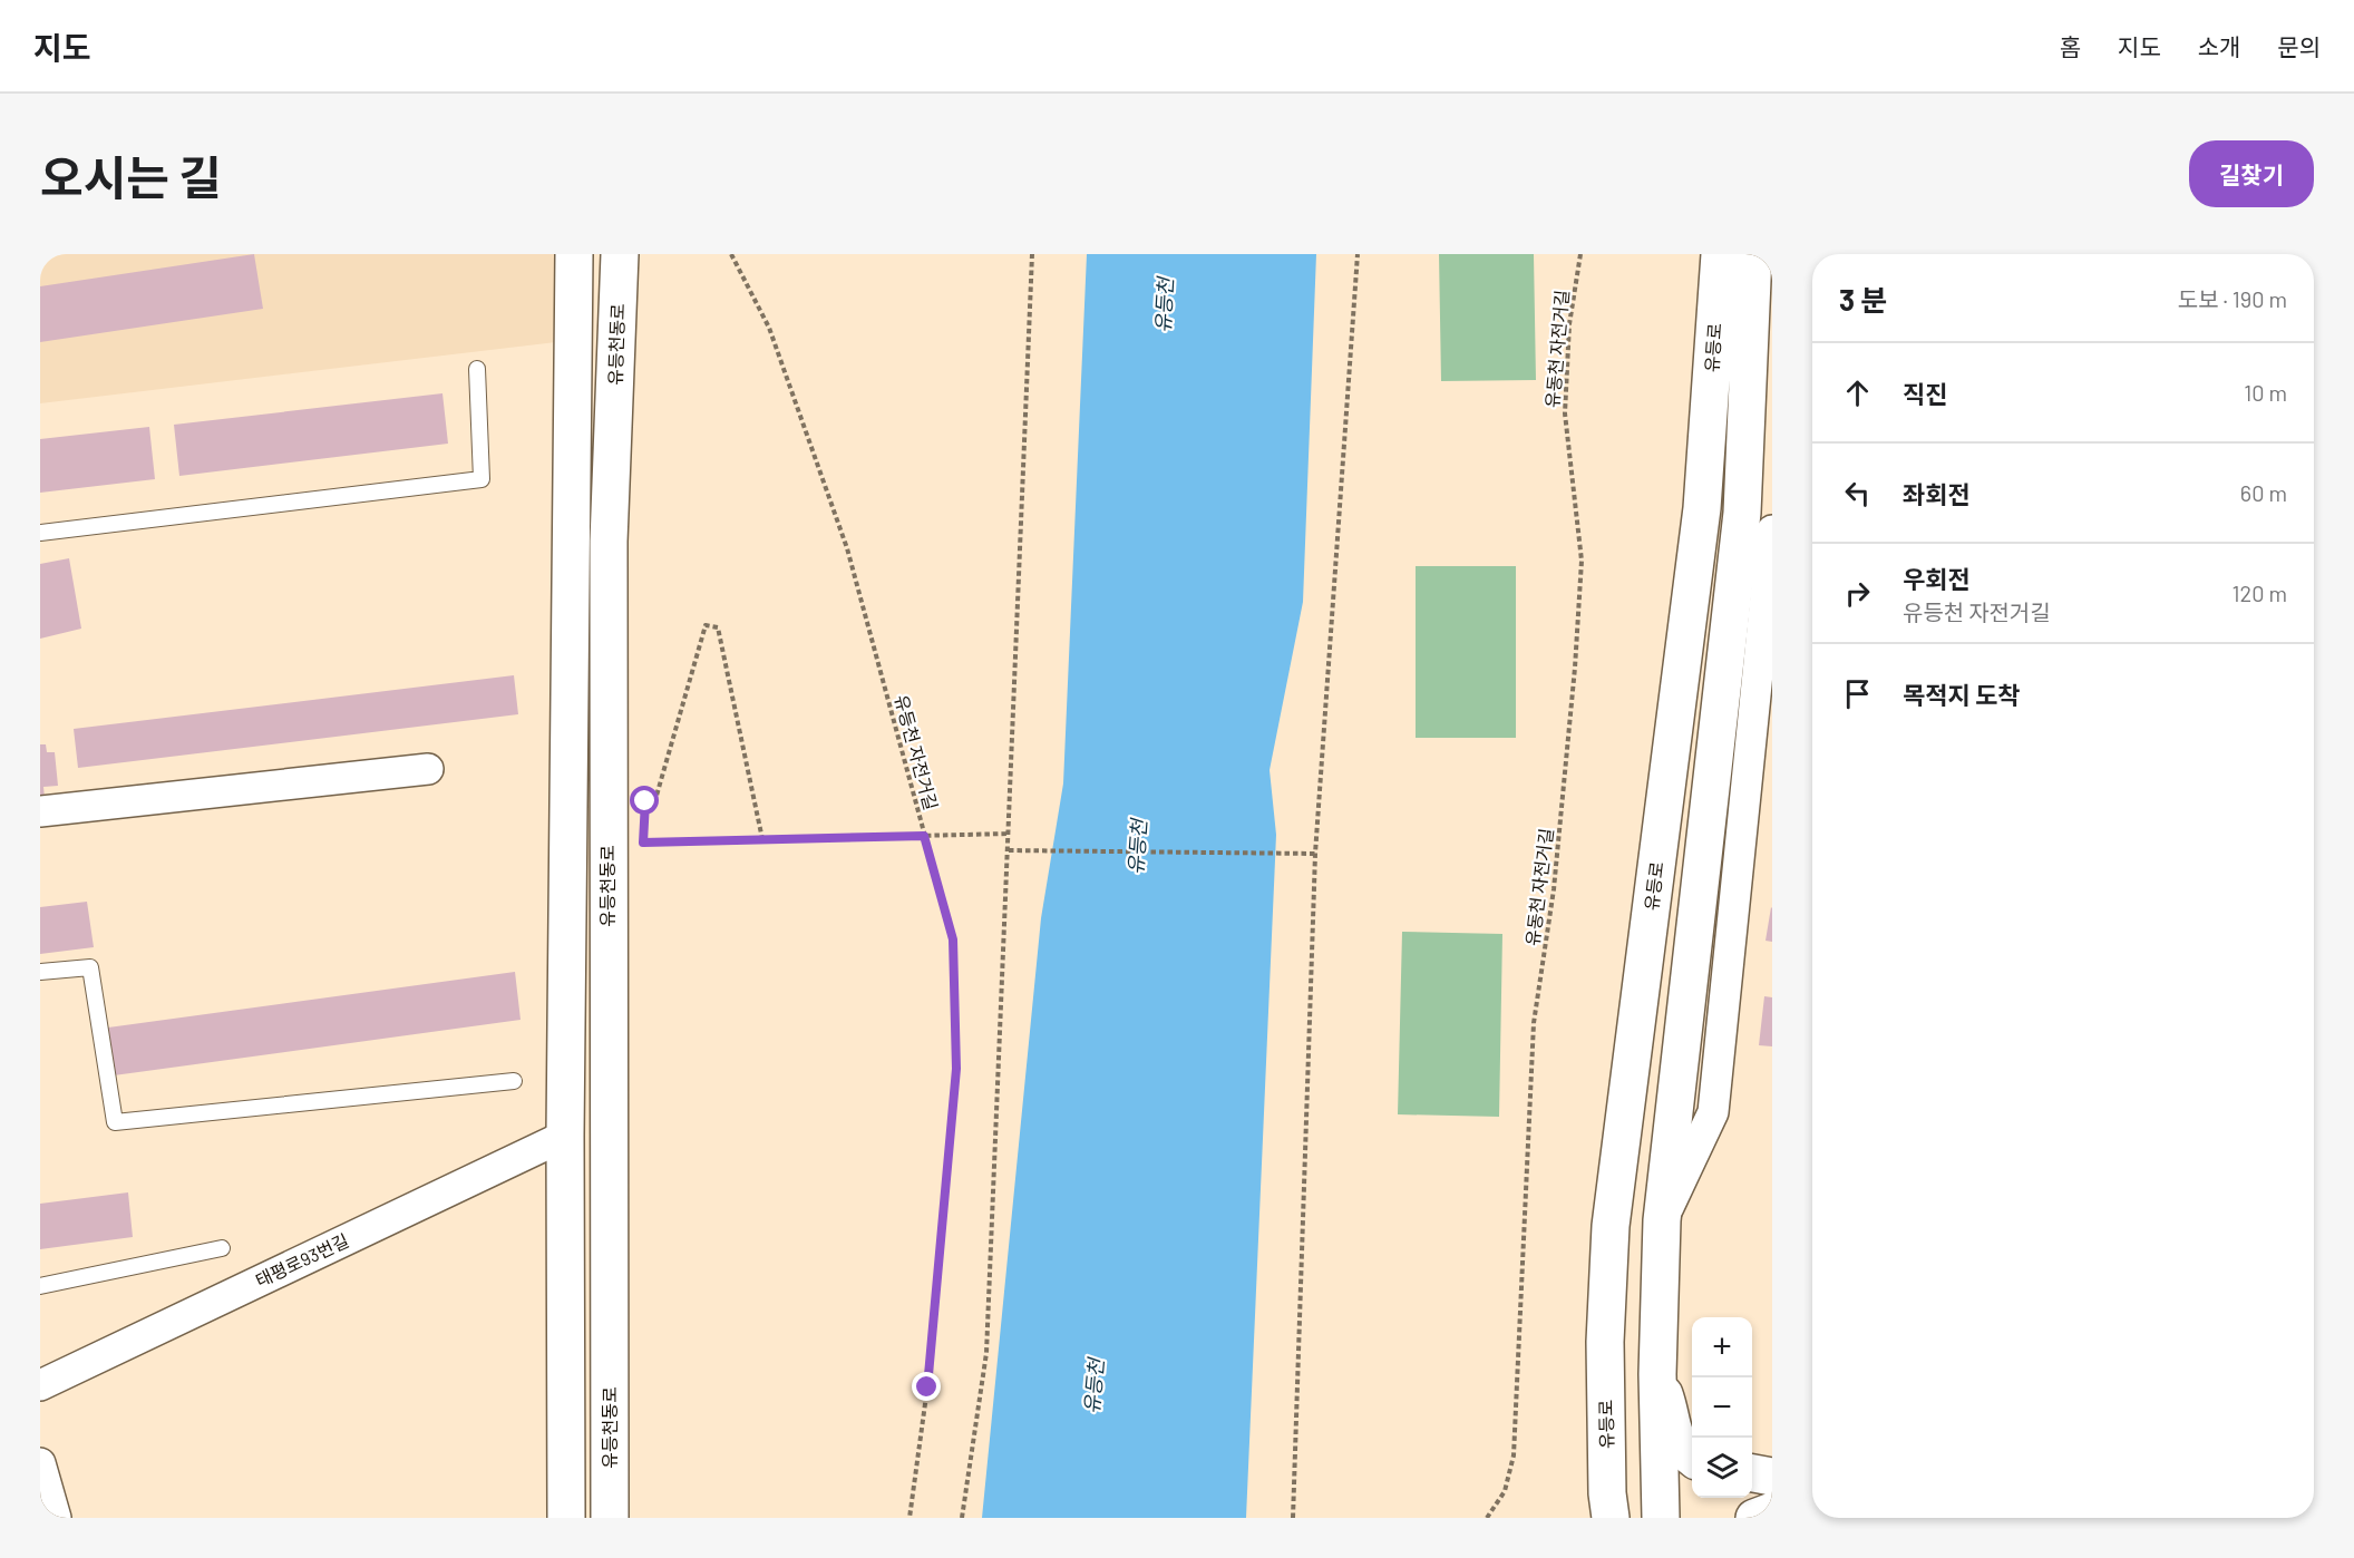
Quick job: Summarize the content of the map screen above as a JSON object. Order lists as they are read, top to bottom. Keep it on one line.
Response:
{"streets":{"main road":["유등천동로","유등로"],"street":["태평로93번길"],"path":["유동천 자전거길","유등천 자전거길"]},"water":["유등천"],"page":{"header":"지도","nav":["홈","지도","소개","문의"],"title":"오시는 길","buttons":"길찾기","heading":["3 분","도보 · 190 m"],"list":[["직진","10 m"],["좌회전","60 m"],["우회전","유등천 자전거길","120 m"],"목적지 도착"],"map_buttons":["+","−"]}}
